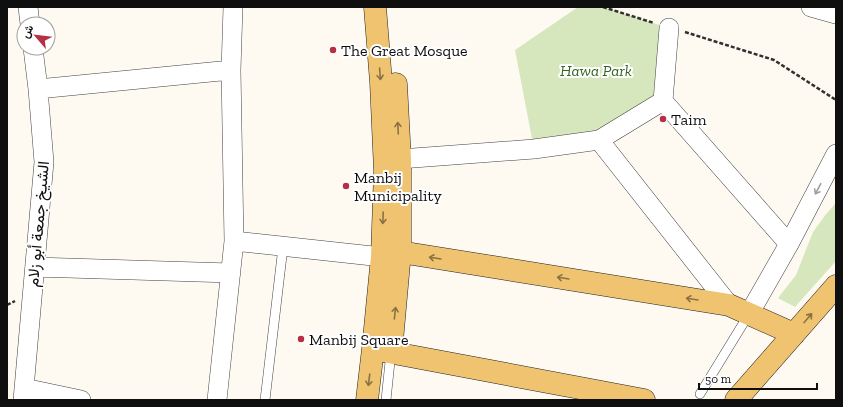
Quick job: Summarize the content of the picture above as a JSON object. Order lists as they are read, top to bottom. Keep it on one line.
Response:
{"streets":{"street":["الشيخ جمعة أبو زلام"]},"parks":["Hawa Park"],"places":["The Great Mosque","Taim","Manbij Municipality","Manbij Square"],"scale_bar":"50 m","north":"top left"}
